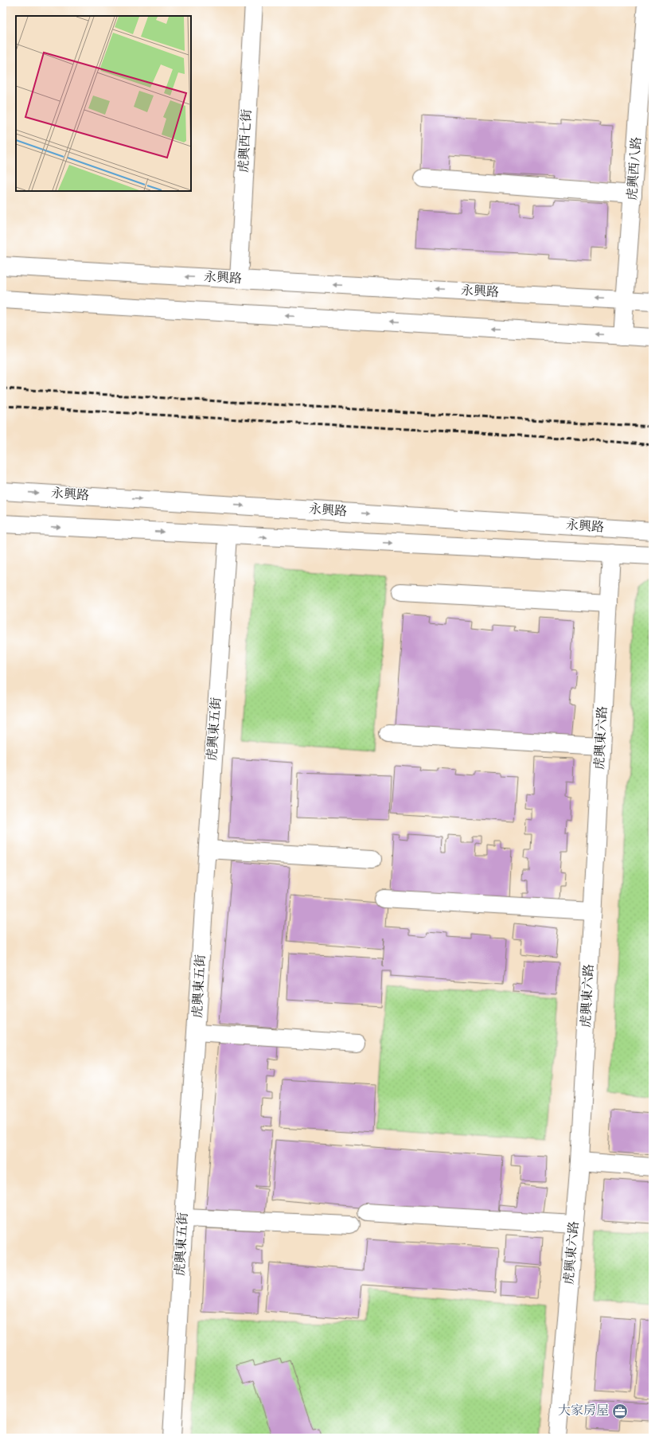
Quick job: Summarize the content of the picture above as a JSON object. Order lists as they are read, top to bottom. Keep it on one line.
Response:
{"streets":{"street":["虎興西七街","虎興西八路","永興路","虎興東五街","虎興東六路"]},"crossings":[["虎興西七街","永興路"],["虎興西八路","永興路"],["永興路","虎興東五街"],["永興路","虎興東六路"]],"places":{"office":["大家房屋"]}}
